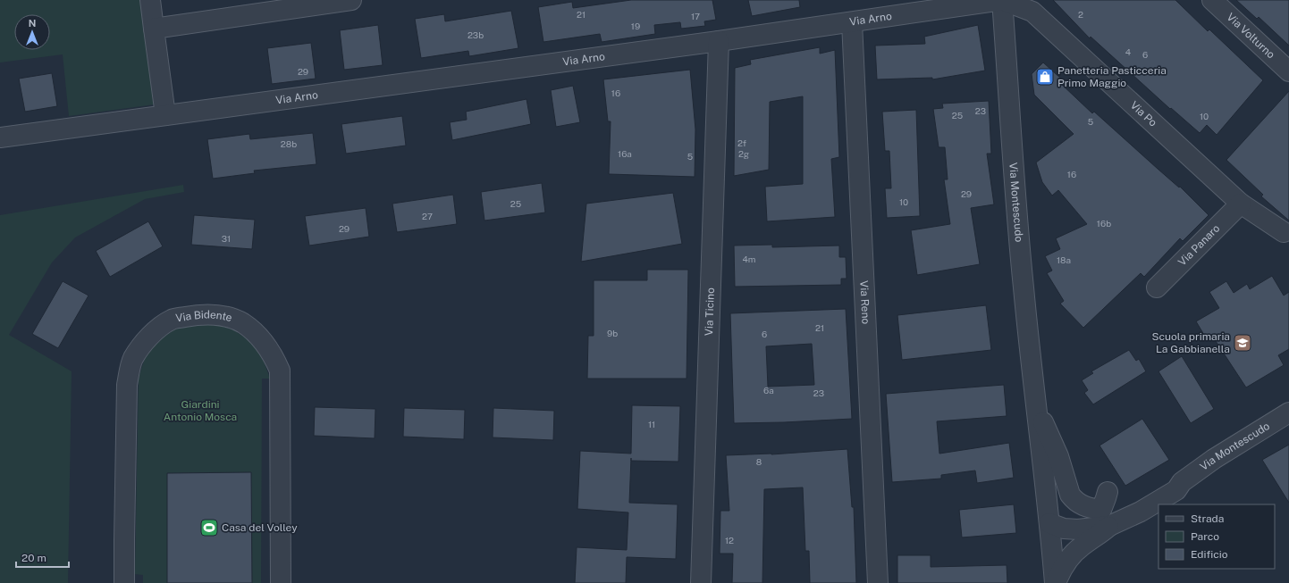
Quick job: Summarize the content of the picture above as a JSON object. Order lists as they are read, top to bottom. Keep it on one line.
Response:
{"streets":{"street":["Via Arno","Via Volturno","Via Po","Via Montescudo","Via Panaro","Via Reno","Via Ticino","Via Bidente"]},"crossings":[["Via Arno","Via Po"],["Via Arno","Via Montescudo"],["Via Arno","Via Reno"],["Via Arno","Via Ticino"],["Via Po","Via Montescudo"],["Via Po","Via Panaro"]],"parks":["Giardini Antonio Mosca"],"places":{"shop":["Panetteria Pasticceria Primo Maggio"],"school or university":["Scuola primaria La Gabbianella"],"sports":["Casa del Volley"]},"house_numbers":["21","2","17","19","23b","4","6","29","16","23","25","10","5","2f","28b","16a","2g","5","16","29","10","25","27","16b","29","31","4m","18a","21","9b","6","6a","23","11","8","12"],"legend":["Strada","Parco","Edificio"],"scale_bar":"20 m","north":"top"}
